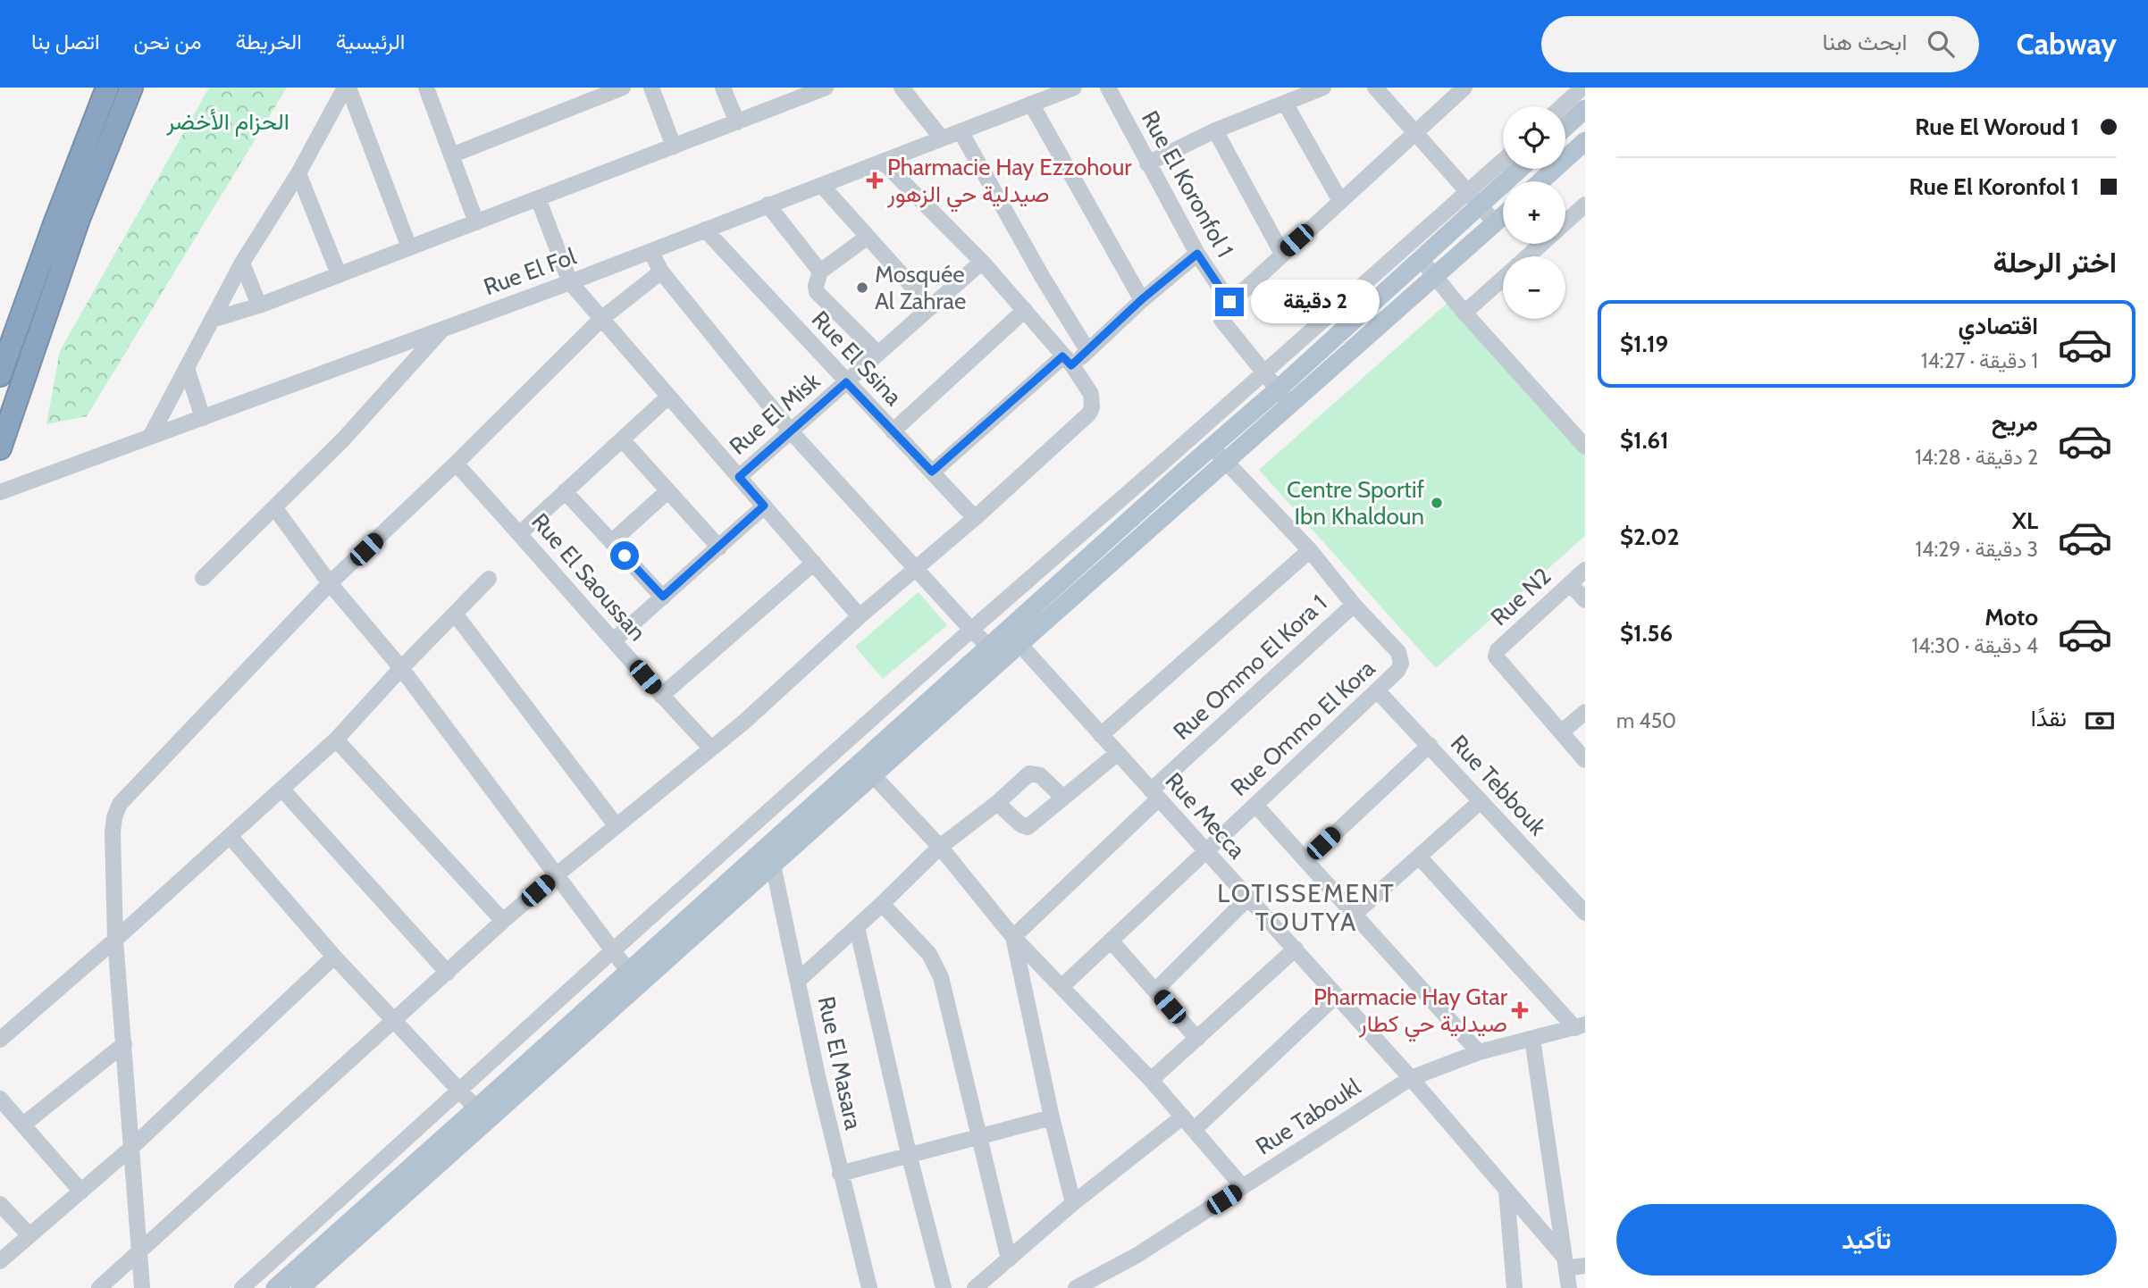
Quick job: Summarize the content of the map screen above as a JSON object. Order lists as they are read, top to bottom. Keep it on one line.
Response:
{"streets":{"street":["Rue El Koronfol 1","Rue El Fol","Rue El Ssina","Rue El Misk","Rue El Saoussan","Rue N2","Rue Ommo El Kora 1","Rue Ommo El Kora","Rue Tebbouk","Rue Mecca","Rue El Masara","Rue Taboukl"]},"crossings":[["Rue El Fol","Rue El Ssina"],["Rue El Ssina","Rue El Misk"],["Rue Ommo El Kora 1","Rue Ommo El Kora"],["Rue Ommo El Kora 1","Rue Mecca"],["Rue Ommo El Kora","Rue Tebbouk"],["Rue Ommo El Kora","Rue Mecca"],["Rue Mecca","Rue Taboukl"]],"districts":["LOTISSEMENT TOUTYA"],"parks":["الحزام الأخضر"],"places":{"health":["Pharmacie Hay Ezzohour صيدلية حي الزهور","Pharmacie Hay Gtar صيدلية حي كطار"],"other":["Mosquée Al Zahrae","Centre Sportif Ibn Khaldoun"]},"page":{"header":"Cabway","search":"ابحث هنا","nav":["الرئيسية","الخريطة","من نحن","اتصل بنا"],"banner":["Rue El Woroud 1","Rue El Koronfol 1"],"map_buttons":["+","−"],"heading":"اختر الرحلة","bubble":"2 دقيقة","list":[{"name":"اقتصادي","note":"1 دقيقة · 14:27","value":"$1.19"},{"name":"مريح","note":"2 دقيقة · 14:28","value":"$1.61"},{"name":"XL","note":"3 دقيقة · 14:29","value":"$2.02"},{"name":"Moto","note":"4 دقيقة · 14:30","value":"$1.56"}],"pay":["نقدًا","450 m"],"buttons":"تأكيد"}}
